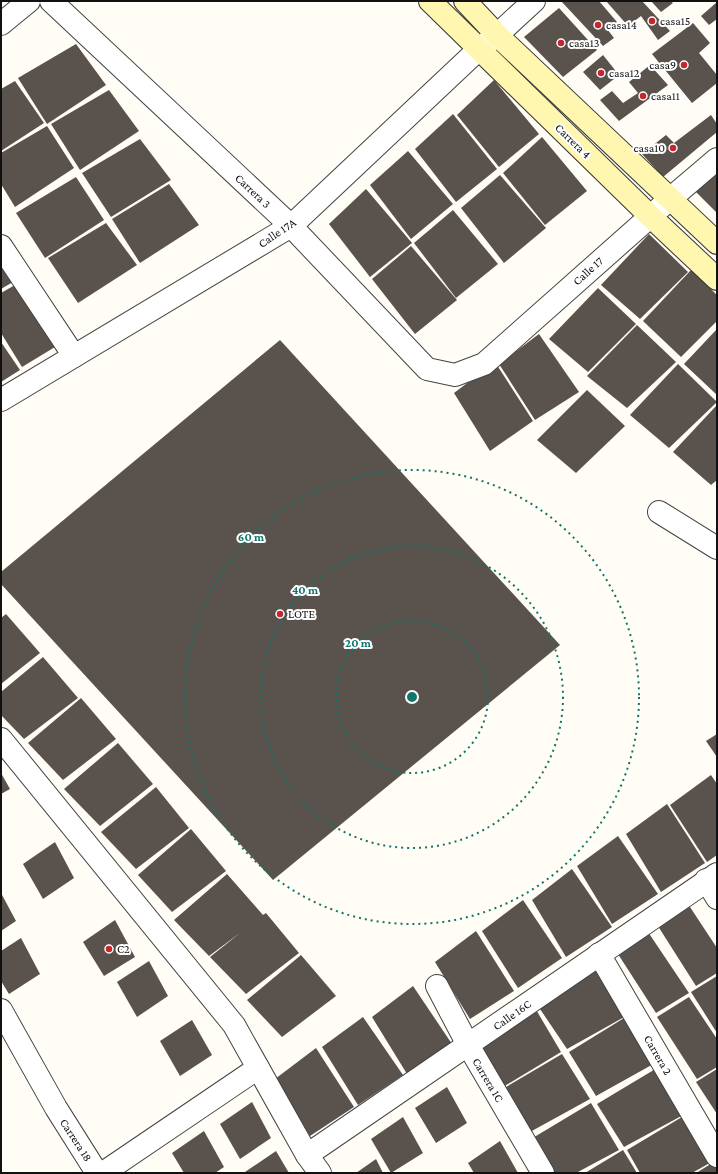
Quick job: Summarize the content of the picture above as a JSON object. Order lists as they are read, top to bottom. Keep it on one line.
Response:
{"streets":{"main road":["Carrera 4"],"street":["Carrera 3","Calle 17A","Calle 17","Calle 16C","Carrera 2","Carrera 1C","Carrera 18"]},"crossings":[["Carrera 4","Calle 17A"],["Carrera 4","Calle 17"],["Carrera 3","Calle 17A"],["Carrera 3","Calle 17"],["Calle 16C","Carrera 2"],["Calle 16C","Carrera 1C"]],"places":["casa15","casa14","casa13","casa9","casa12","casa11","casa10","LOTE","C2"],"rings":["60 m","40 m","20 m"]}
